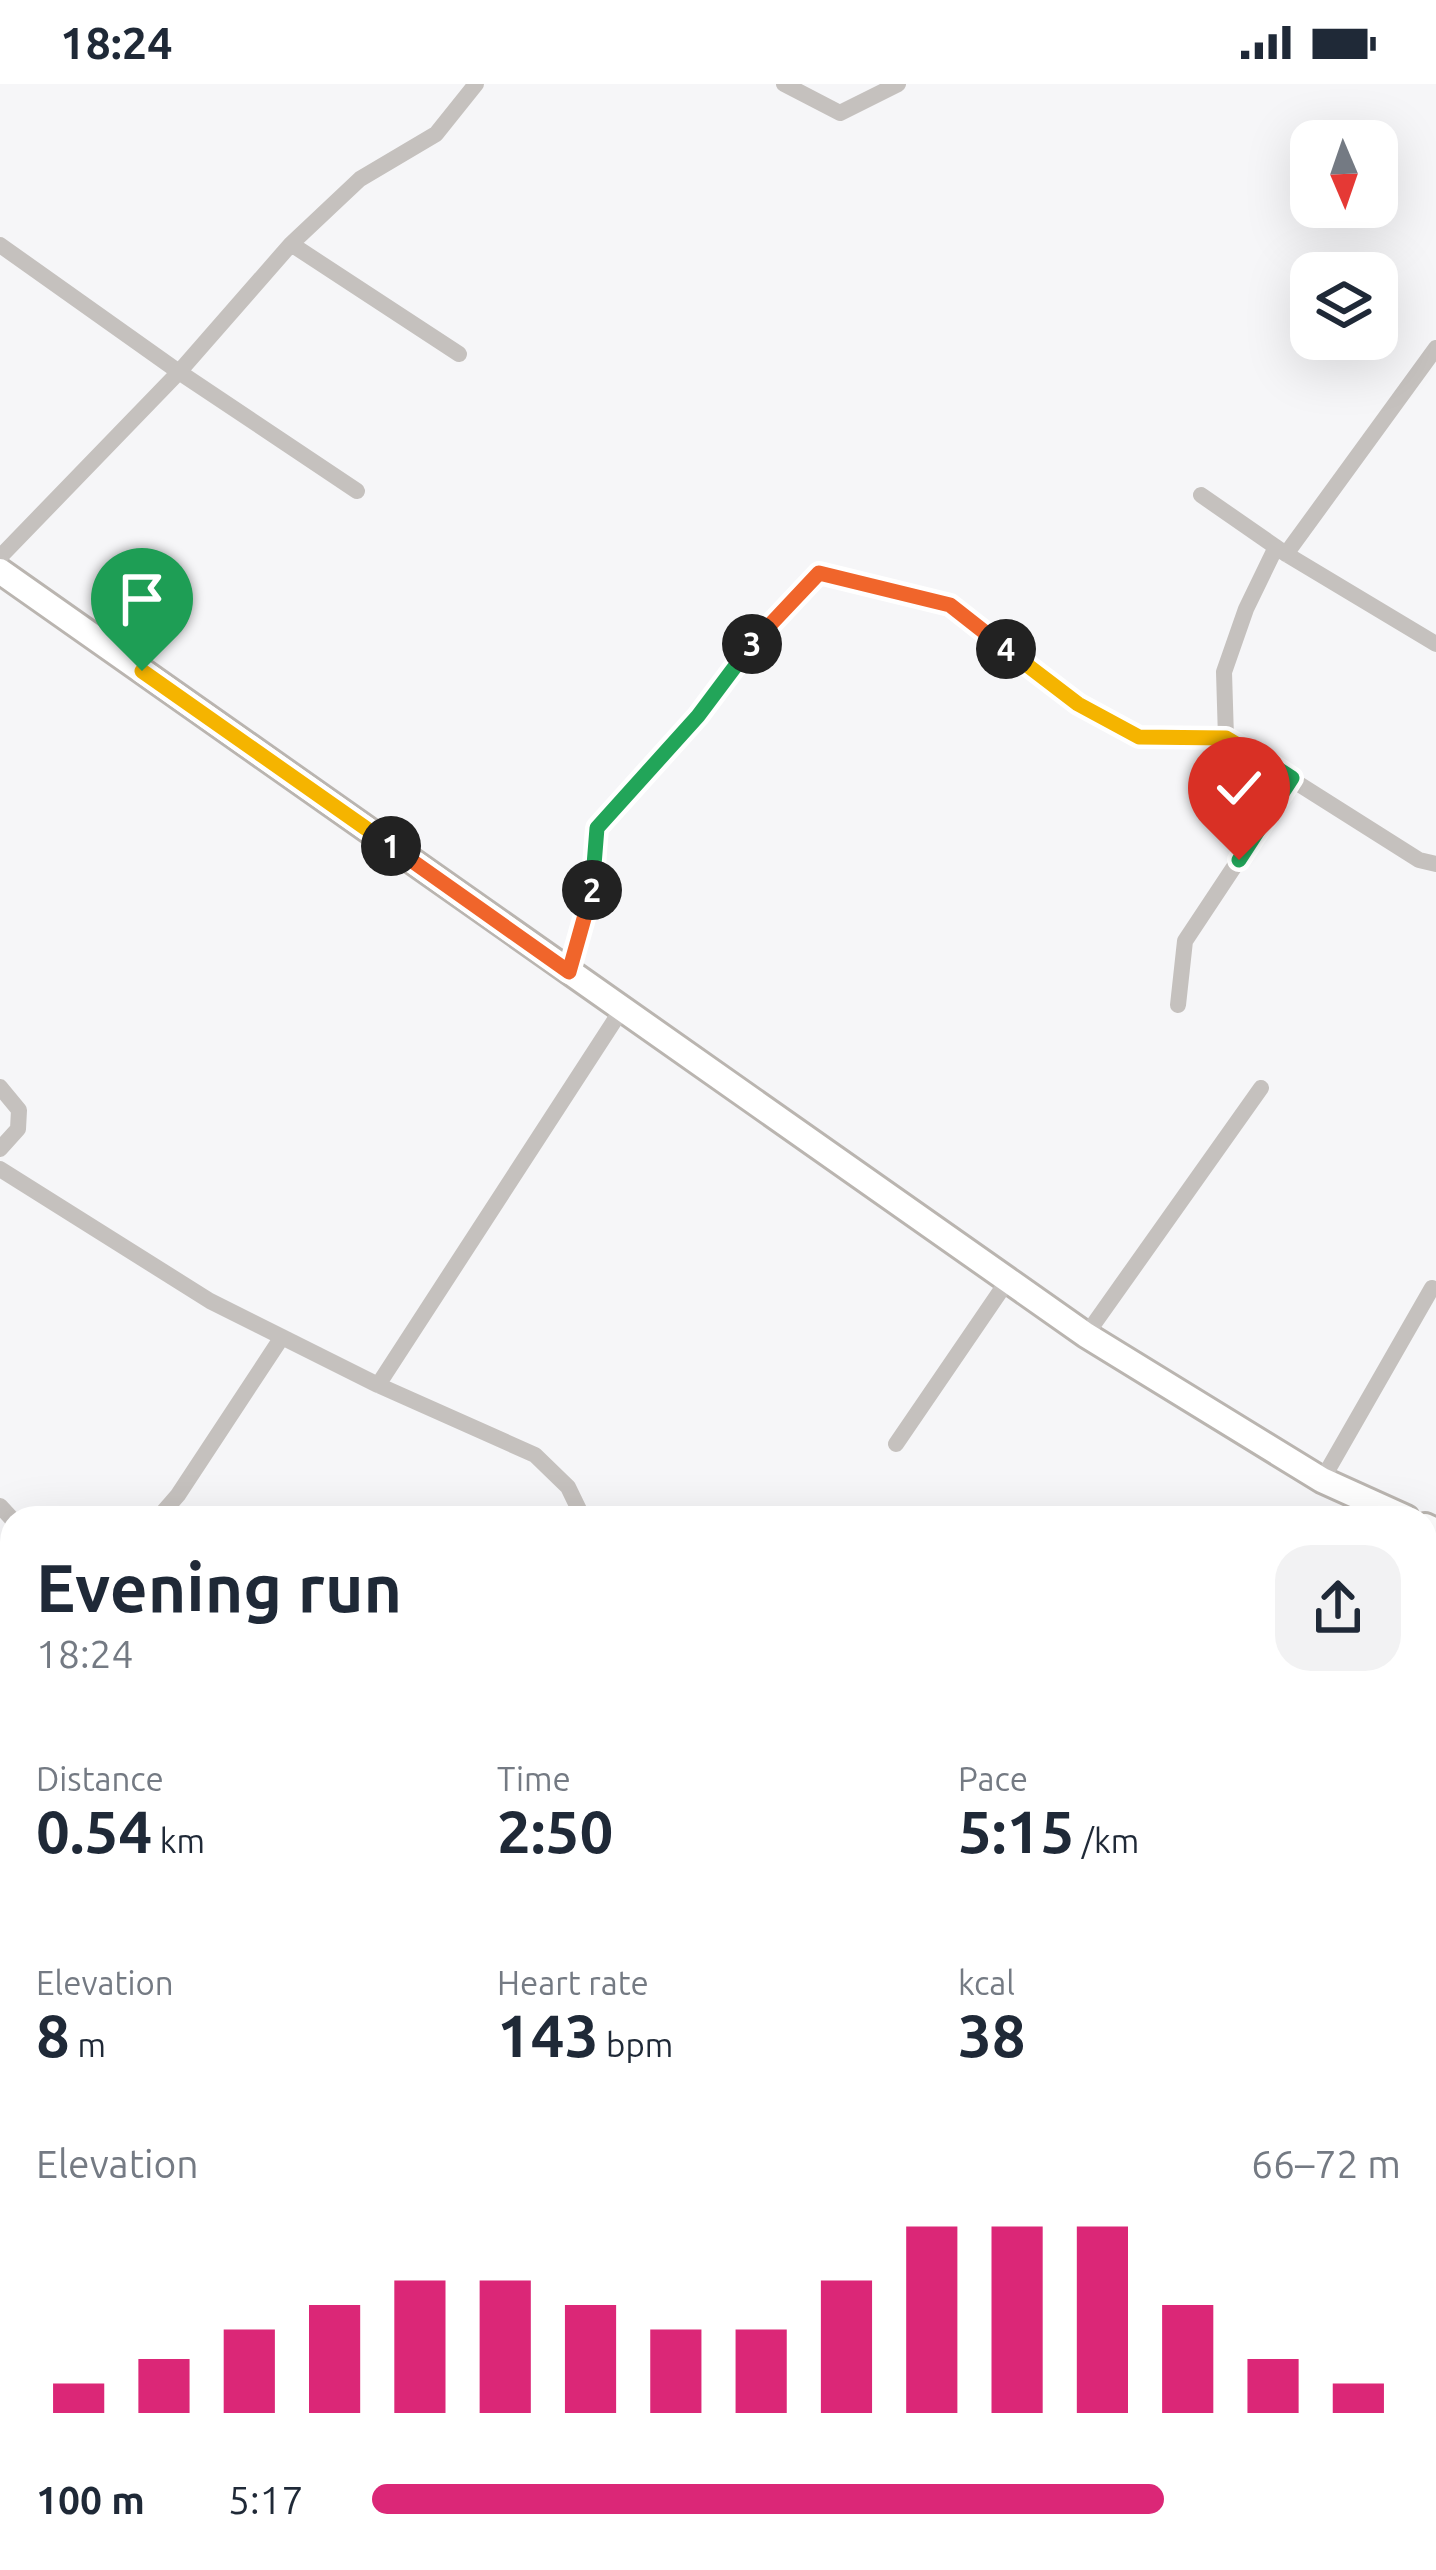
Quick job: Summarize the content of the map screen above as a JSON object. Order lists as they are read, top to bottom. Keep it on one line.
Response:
{"north":"bottom","page":{"status":"18:24","pins":["3","4","1","2"],"heading":["Evening run","18:24"],"stats":[["Distance","0.54 km"],["Time","2:50"],["Pace","5:15 /km"],["Elevation","8 m"],["Heart rate","143 bpm"],["kcal","38"]],"chart":["Elevation","66–72 m"],"list":[{"name":"100 m","note":"5:17"}]}}
